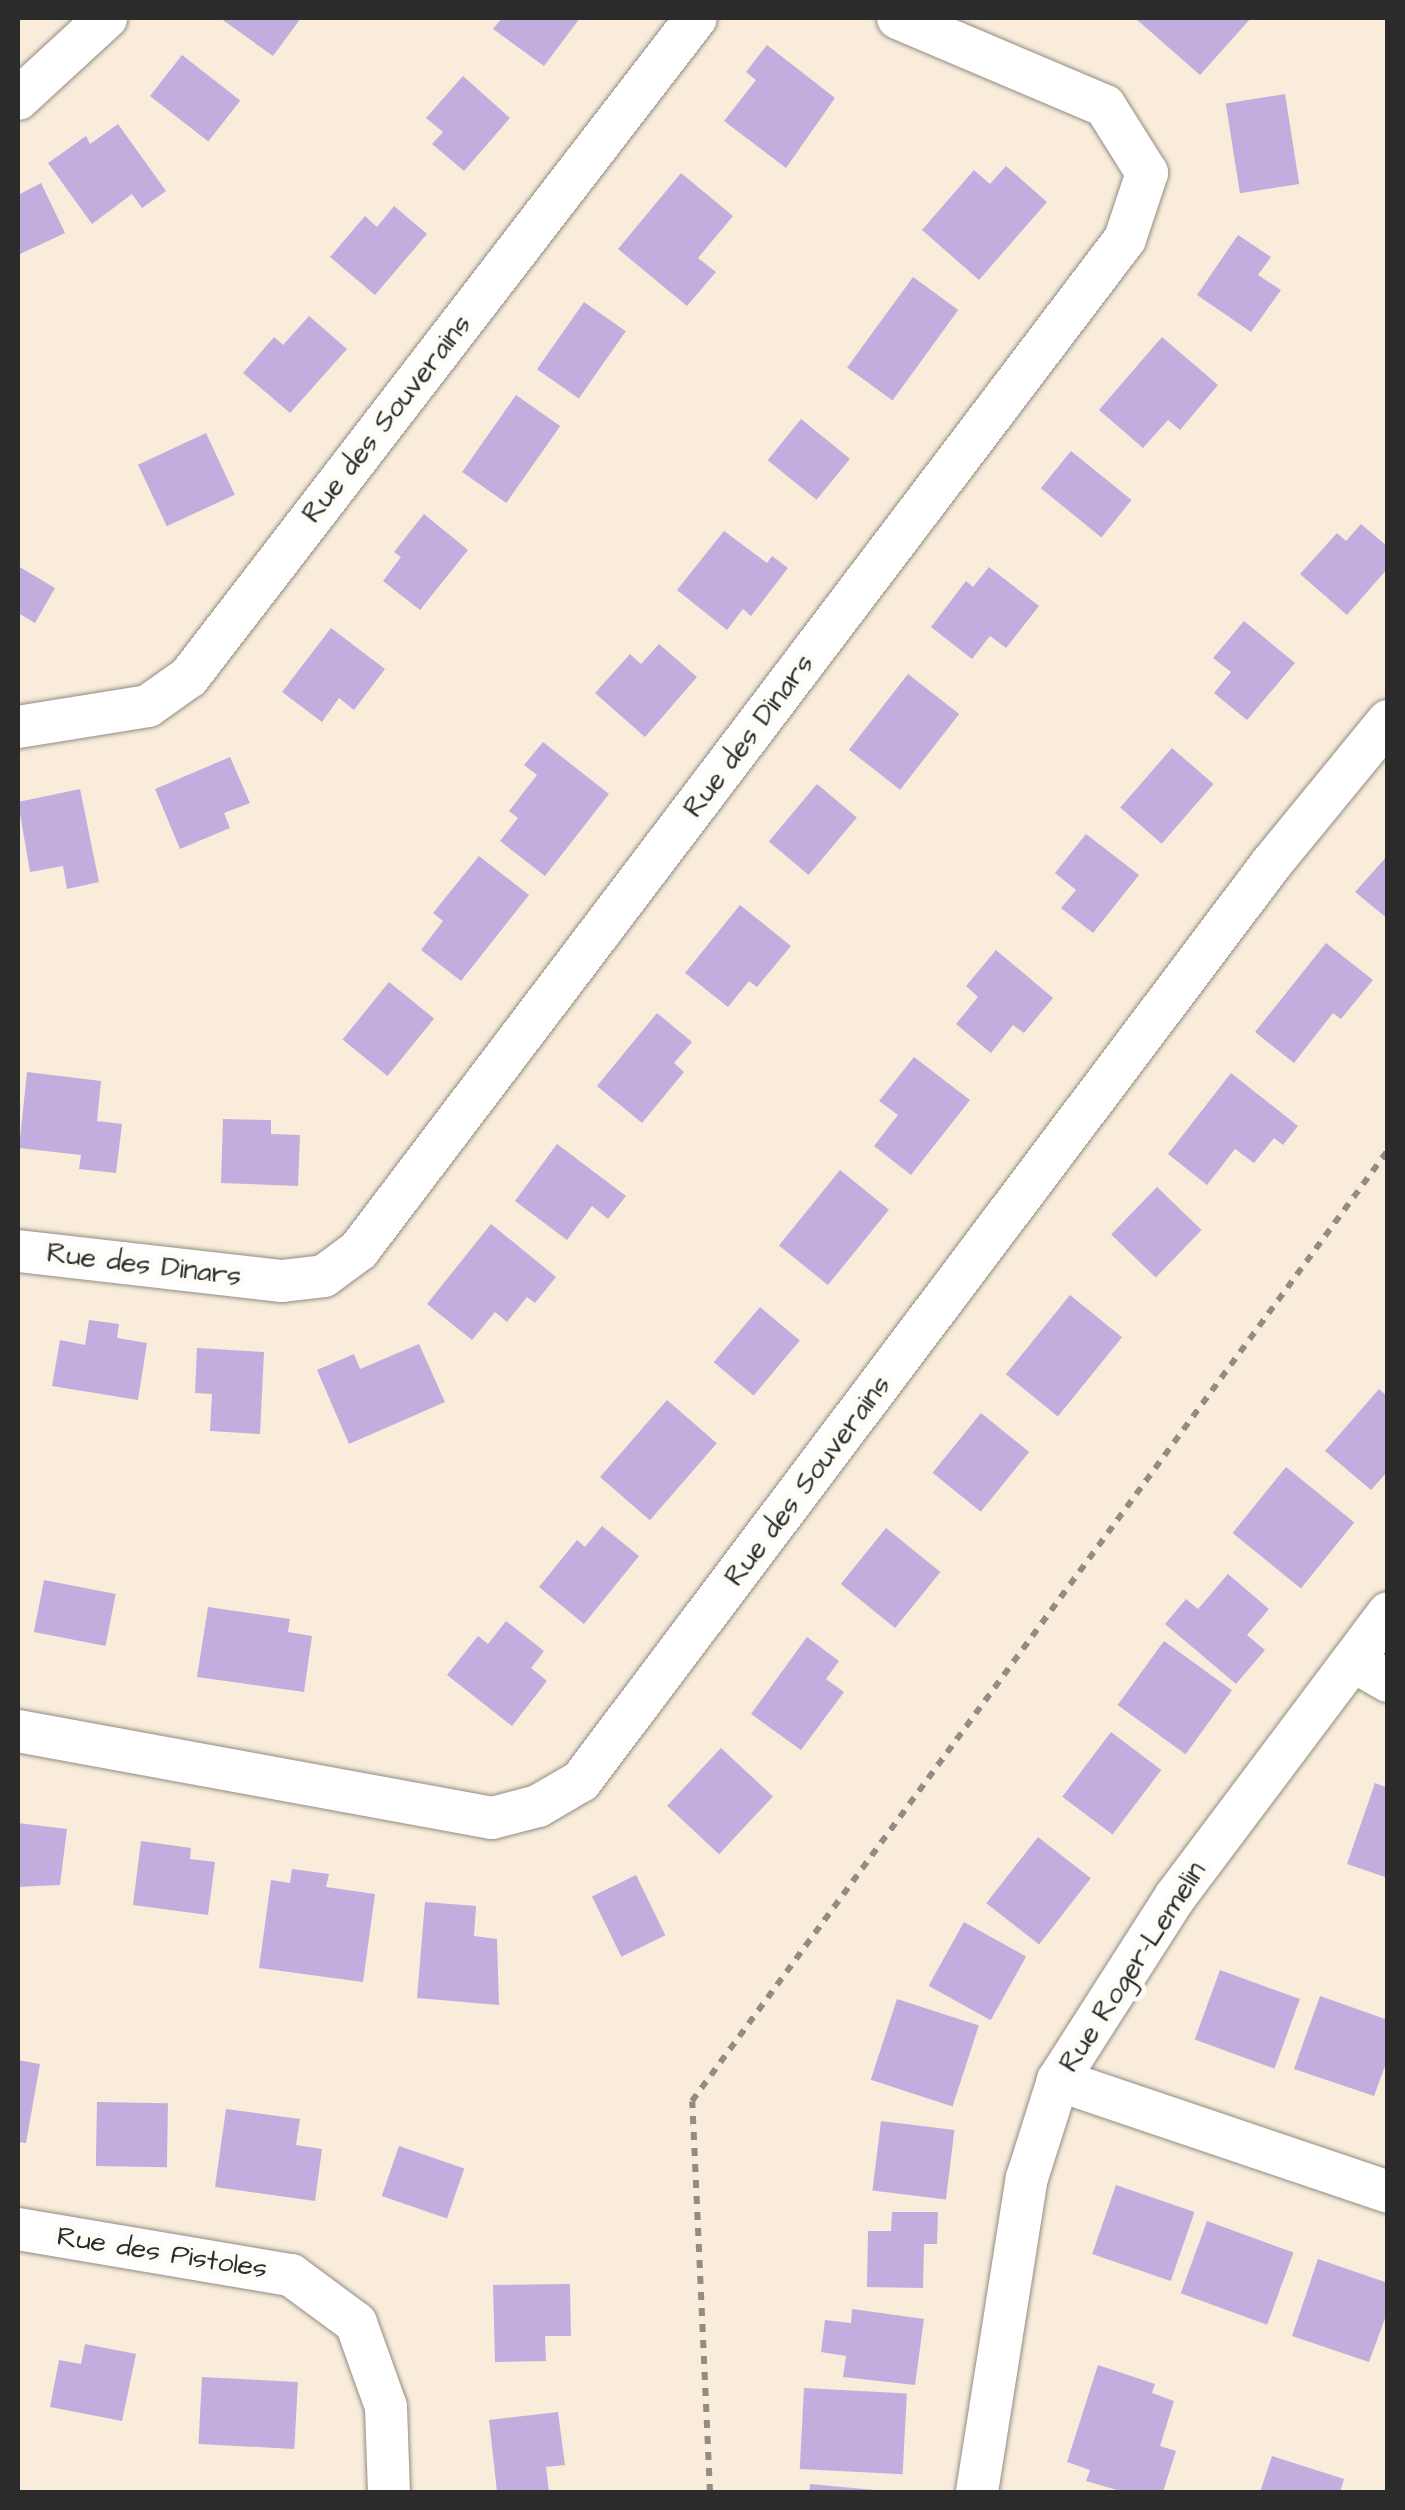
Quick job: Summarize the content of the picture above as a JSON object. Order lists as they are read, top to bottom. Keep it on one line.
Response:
{"streets":{"street":["Rue des Souverains","Rue des Dinars","Rue Roger-Lemelin","Rue des Pistoles"]}}
